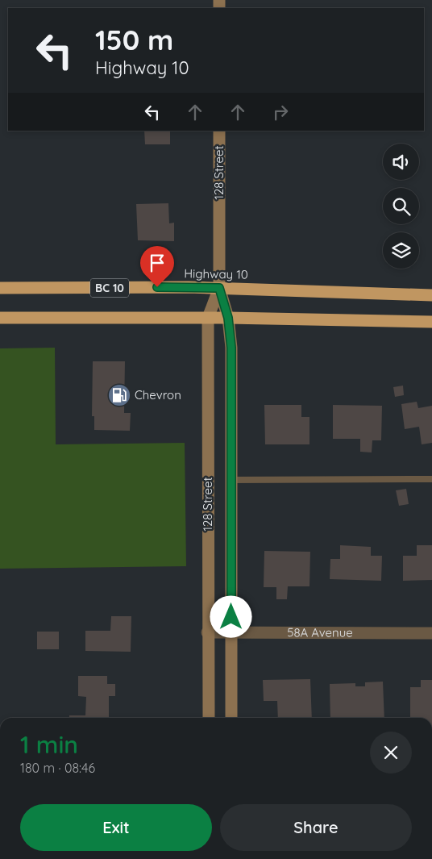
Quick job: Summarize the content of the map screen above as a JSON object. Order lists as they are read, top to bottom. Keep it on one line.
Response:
{"streets":{"highway":["Highway 10","BC 10"],"main road":["128 Street"],"street":["58A Avenue"]},"crossings":[["128 Street","Highway 10"],["128 Street","58A Avenue"]],"places":{"fuel station":["Chevron"]},"page":{"turn":["150 m","Highway 10"],"heading":["1 min","180 m · 08:46"],"buttons":["Exit","Share"]}}
